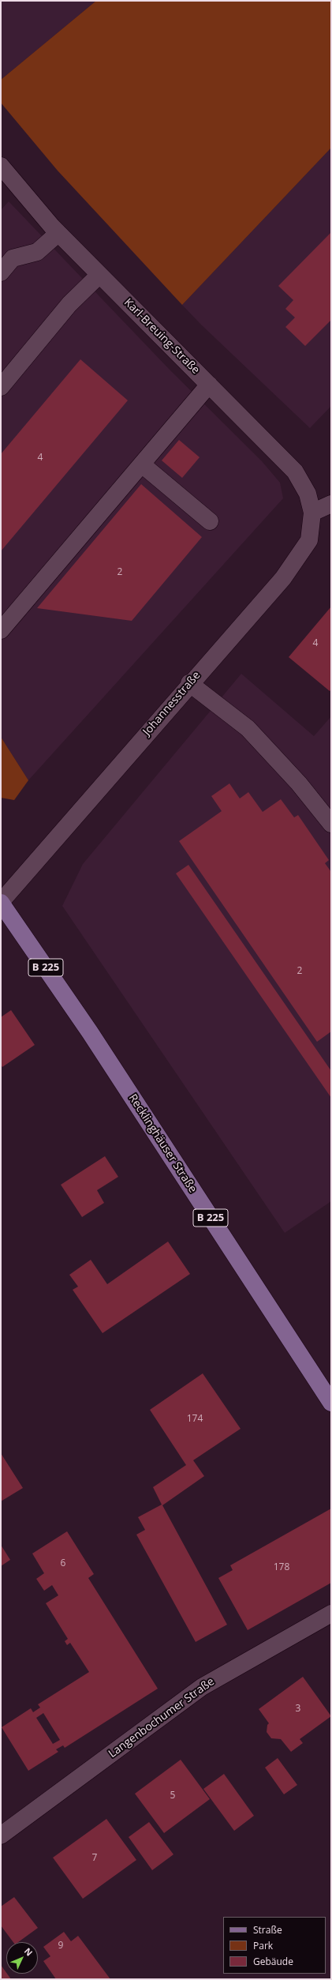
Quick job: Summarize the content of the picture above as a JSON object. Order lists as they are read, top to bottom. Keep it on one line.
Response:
{"streets":{"main road":["B 225","Recklinghäuser Straße"],"street":["Karl-Breuing-Straße","Johannesstraße","Langenbochumer Straße"]},"crossings":[["Karl-Breuing-Straße","Johannesstraße"],["Johannesstraße","Recklinghäuser Straße"]],"house_numbers":["4","2","4","2","174","6","178","3","5","7","9"],"legend":["Straße","Park","Gebäude"],"north":"top right"}
